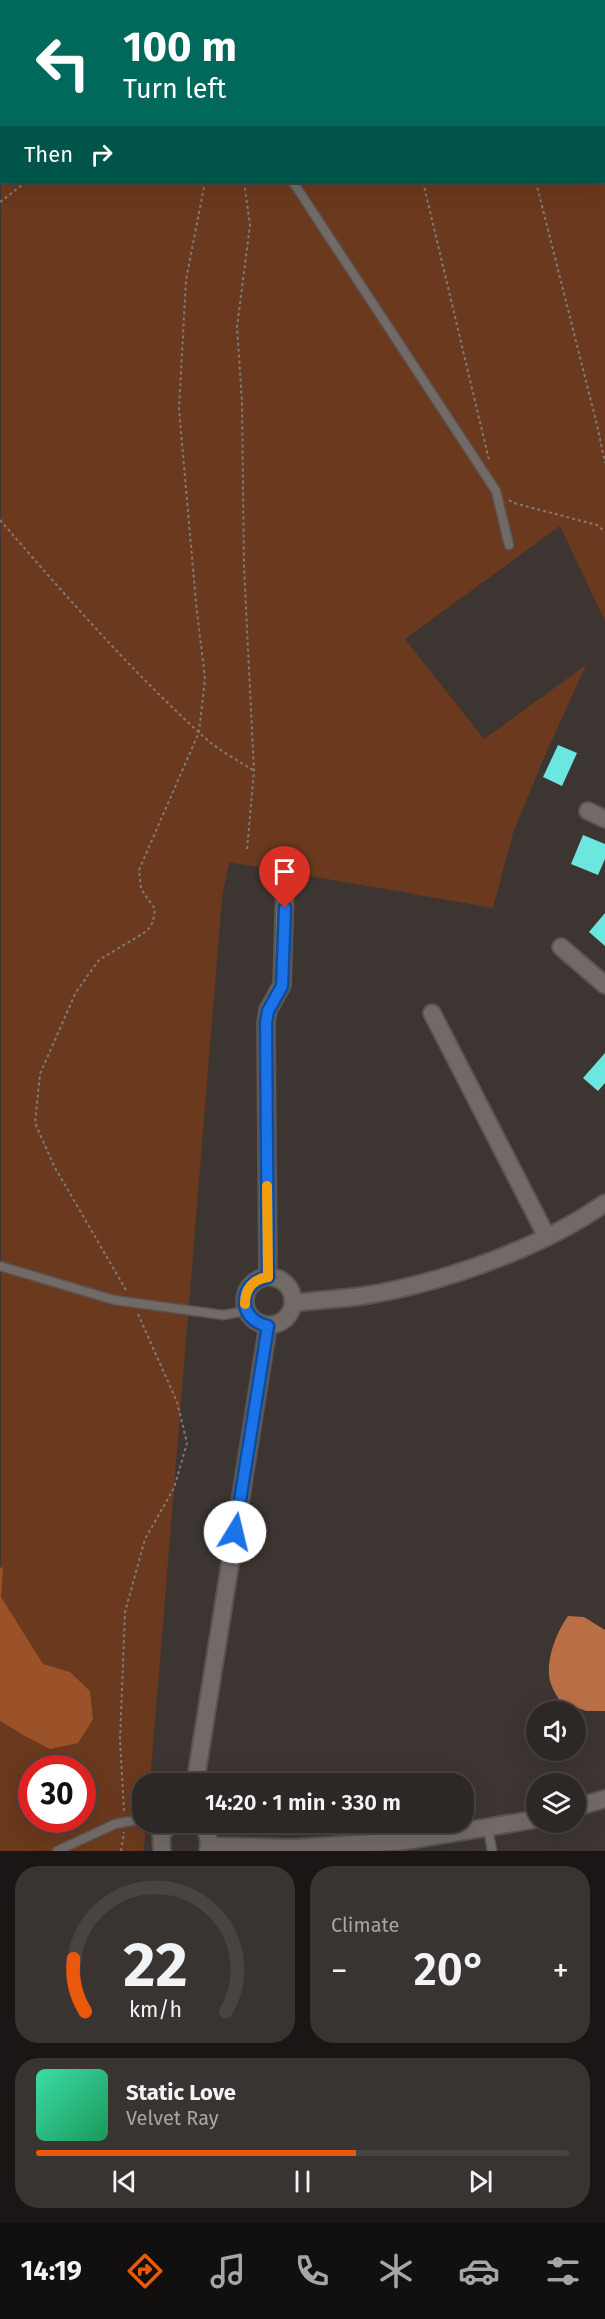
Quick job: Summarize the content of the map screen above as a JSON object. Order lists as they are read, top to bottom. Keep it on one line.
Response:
{"page":{"turn":["100 m","Turn left"],"then":"Then","limit":"30","trip":"14:20 · 1 min · 330 m","tile":"Climate","heat":["−","20°","+"],"song":["Static Love","Velvet Ray"],"tabs":"14:19","gauge":["22","km/h"]}}
